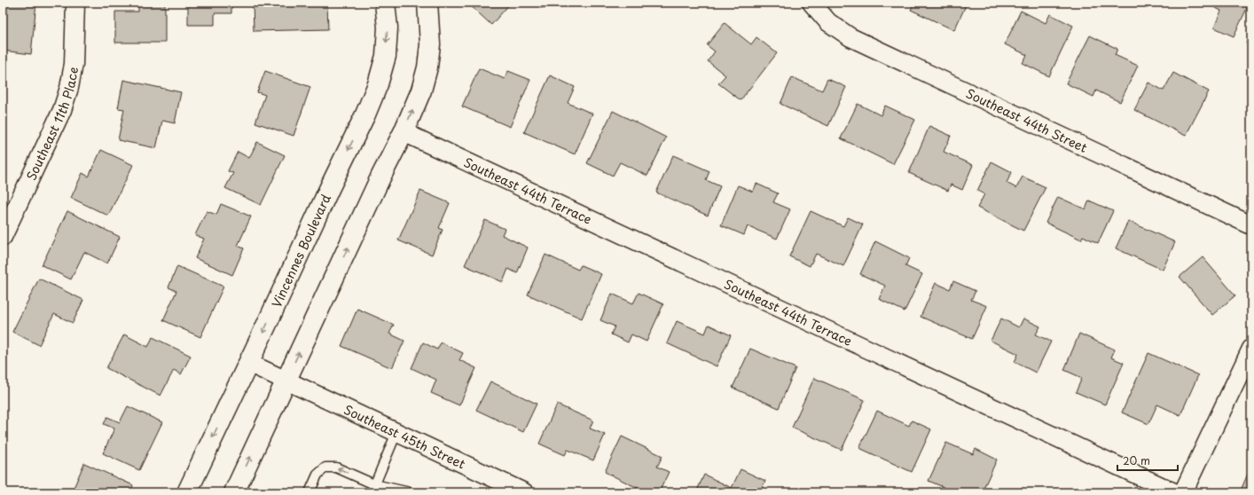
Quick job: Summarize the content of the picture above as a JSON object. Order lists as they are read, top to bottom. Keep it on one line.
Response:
{"streets":{"street":["Southeast 44th Street","Southeast 11th Place","Southeast 44th Terrace","Vincennes Boulevard","Southeast 45th Street"]},"crossings":[["Vincennes Boulevard","Southeast 45th Street"]],"scale_bar":"20 m"}
